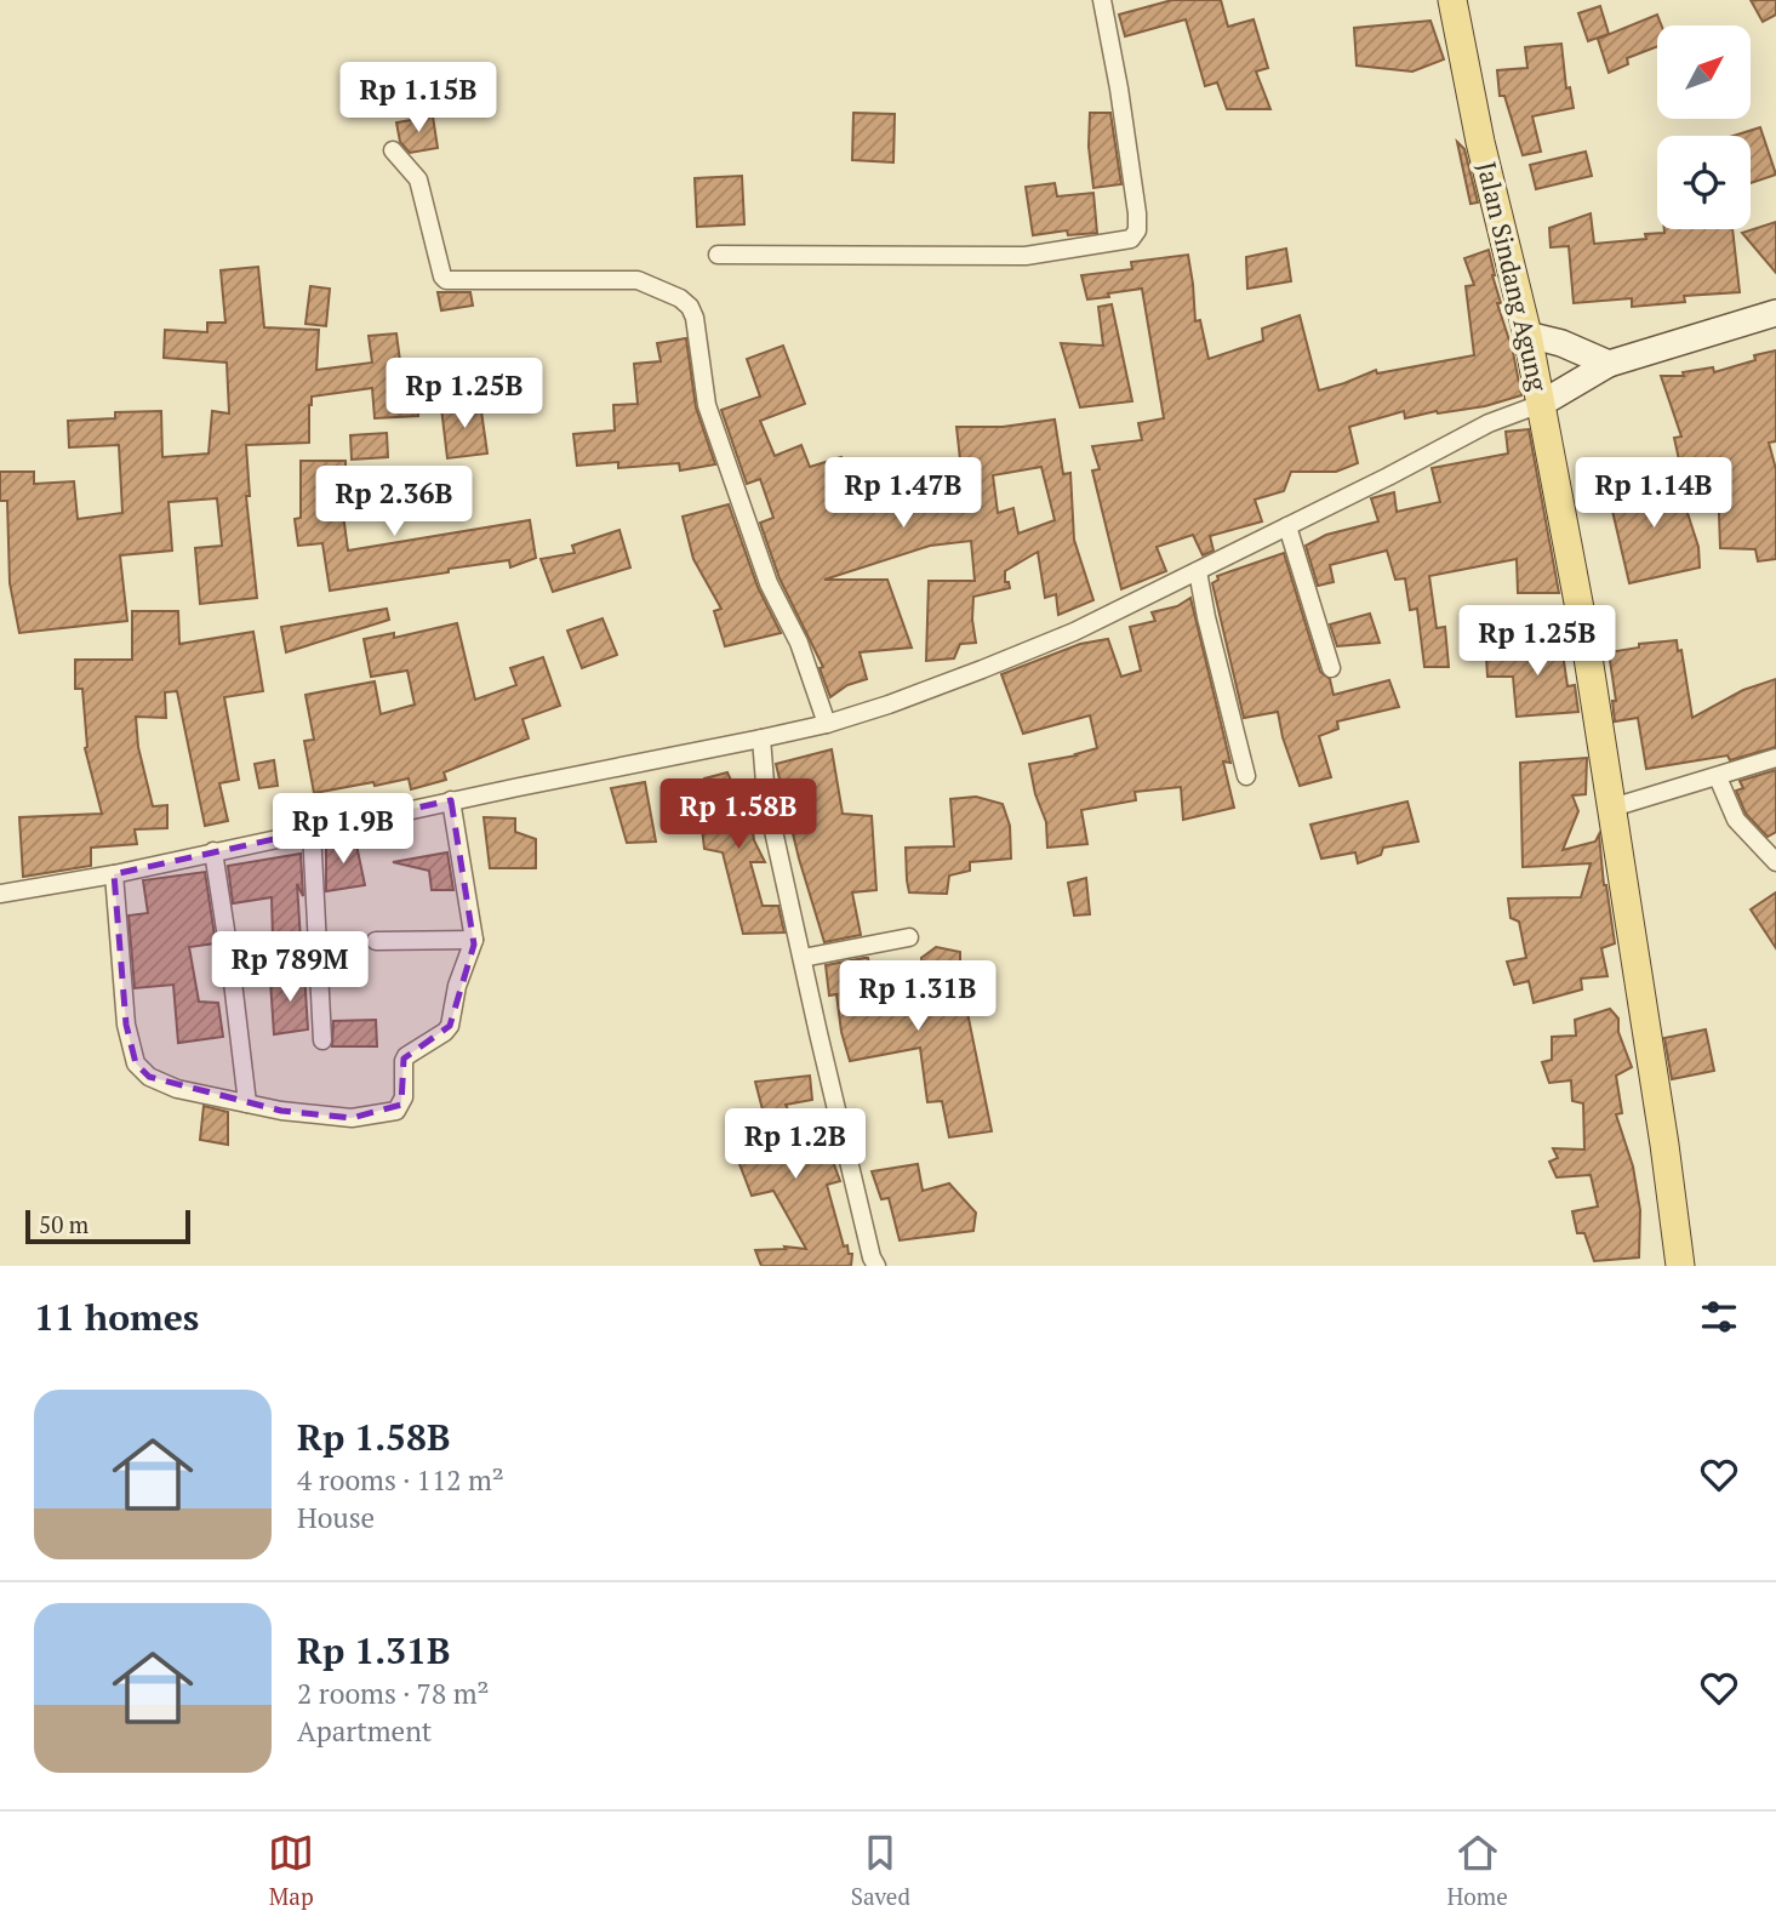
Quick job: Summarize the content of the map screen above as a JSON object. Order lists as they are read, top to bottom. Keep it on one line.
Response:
{"streets":{"main road":["Jalan Sindang Agung"]},"scale_bar":"50 m","north":"top right","page":{"price":["Rp 1.15B","Rp 1.25B","Rp 1.47B","Rp 1.14B","Rp 2.36B","Rp 1.25B","Rp 1.58B","Rp 1.9B","Rp 789M","Rp 1.31B","Rp 1.2B"],"scale":"50 m","heading":"11 homes","list":[{"name":"Rp 1.58B","note":"4 rooms · 112 m² · House"},{"name":"Rp 1.31B","note":"2 rooms · 78 m² · Apartment"}],"tabs":["Map","Saved","Home"]}}
